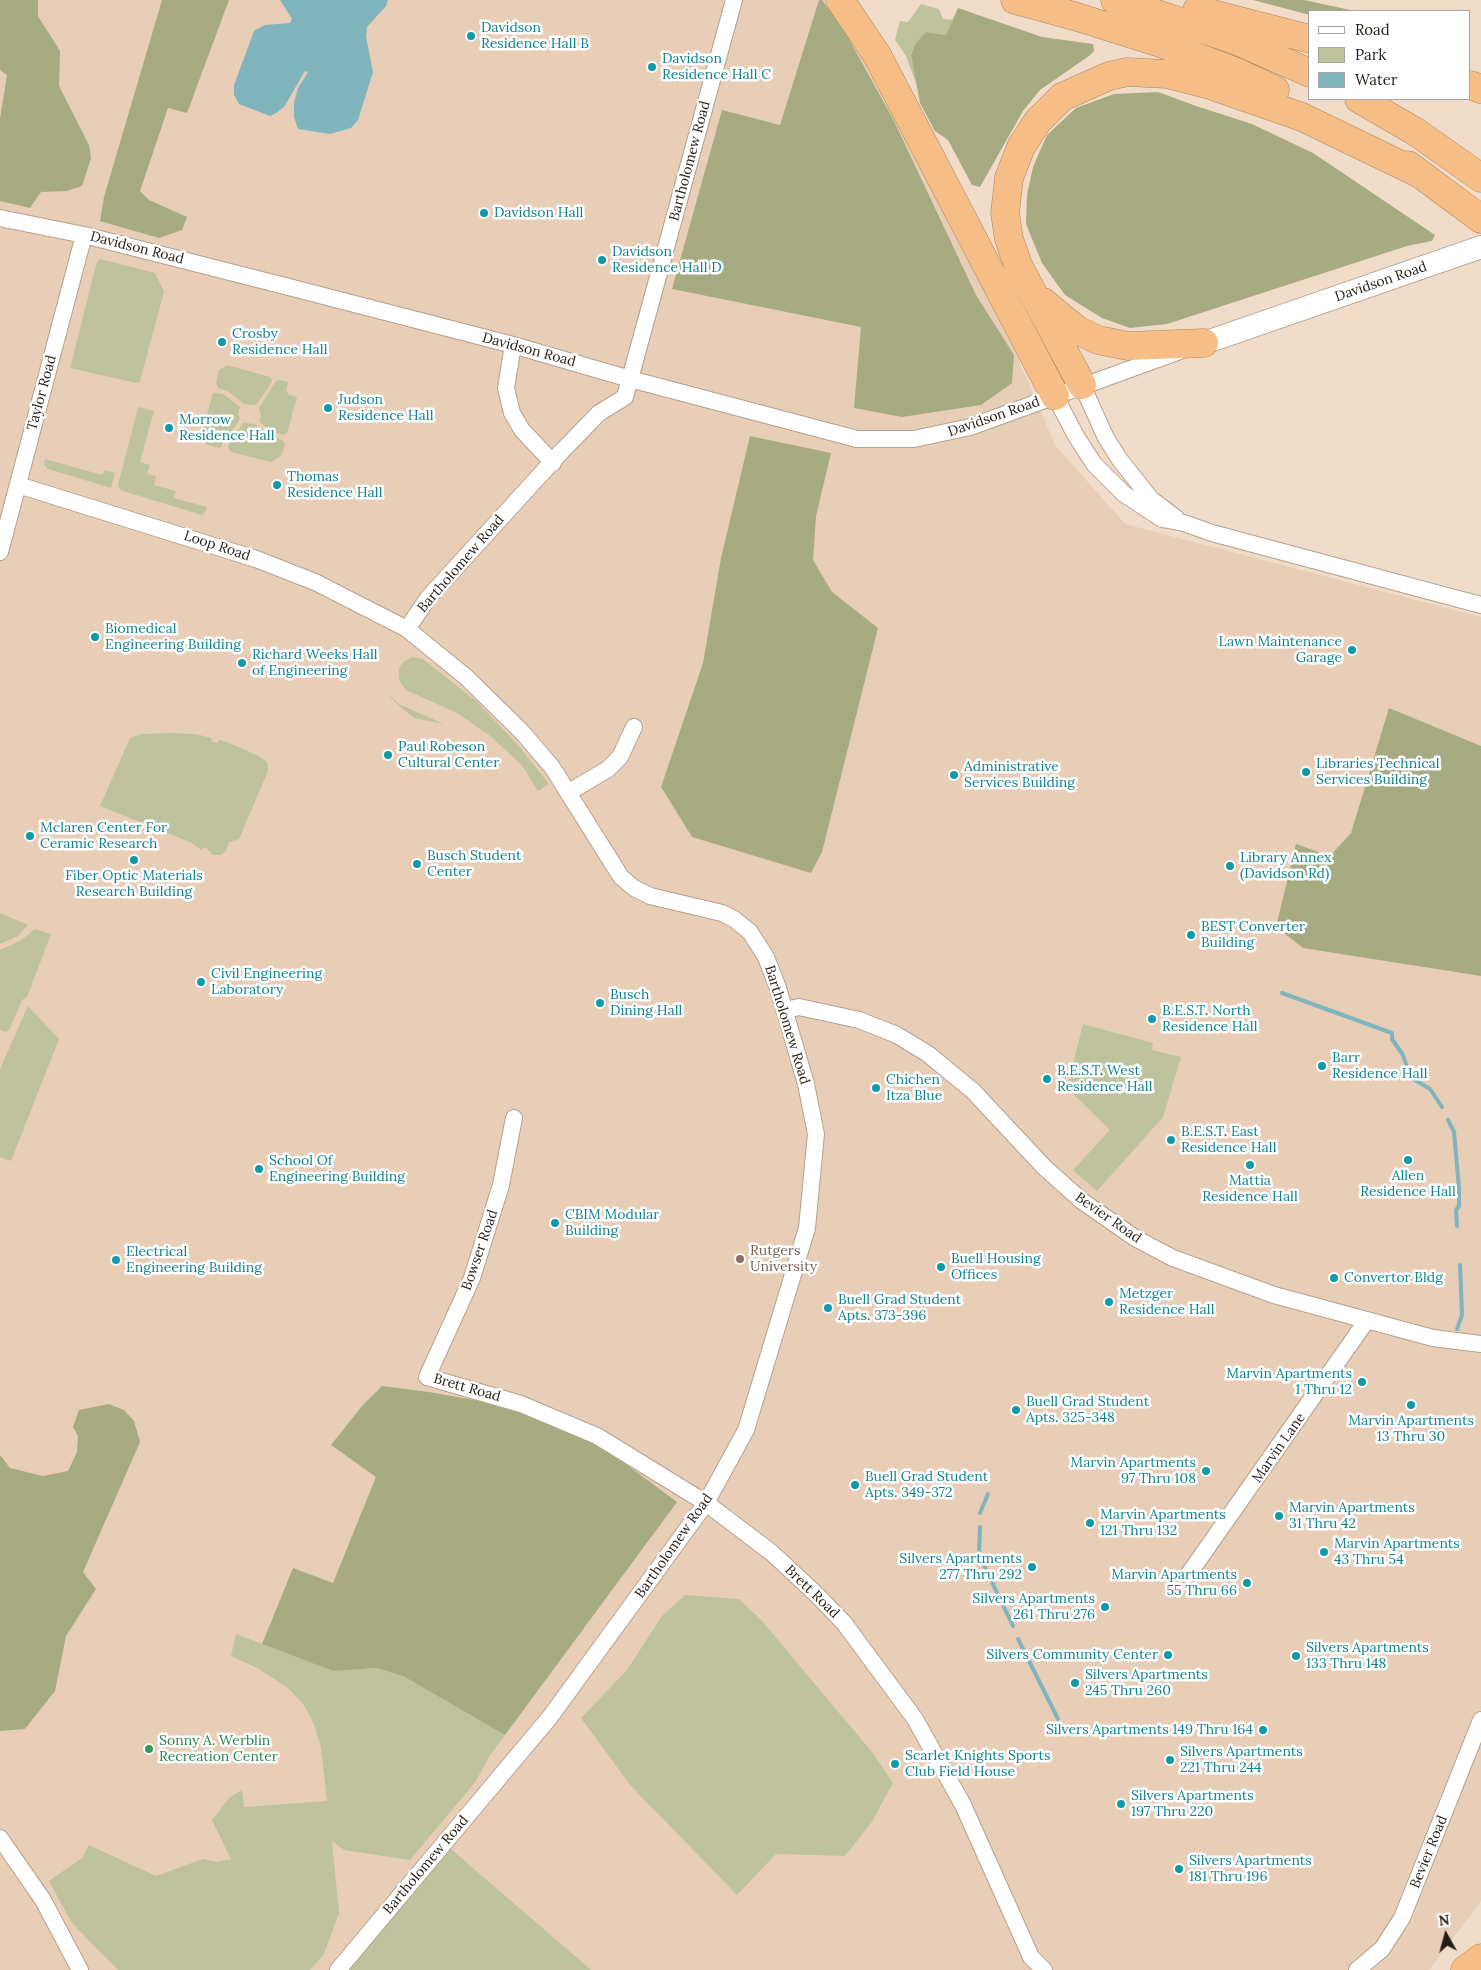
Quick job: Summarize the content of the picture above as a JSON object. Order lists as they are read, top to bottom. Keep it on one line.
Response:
{"streets":{"main road":["Davidson Road"],"street":["Bartholomew Road","Taylor Road","Loop Road","Bevier Road","Bowser Road","Brett Road","Marvin Lane"]},"crossings":[["Bartholomew Road","Davidson Road"],["Bartholomew Road","Loop Road"],["Bartholomew Road","Bevier Road"],["Bartholomew Road","Brett Road"],["Davidson Road","Taylor Road"],["Taylor Road","Loop Road"],["Bevier Road","Marvin Lane"],["Bowser Road","Brett Road"]],"places":["Davidson Residence Hall B","Davidson Residence Hall C","Davidson Hall","Davidson Residence Hall D","Crosby Residence Hall","Judson Residence Hall","Morrow Residence Hall","Thomas Residence Hall","Biomedical Engineering Building","Lawn Maintenance Garage","Richard Weeks Hall of Engineering","Paul Robeson Cultural Center","Libraries Technical Services Building","Administrative Services Building","Mclaren Center For Ceramic Research","Fiber Optic Materials Research Building","Busch Student Center","Library Annex (Davidson Rd)","BEST Converter Building","Civil Engineering Laboratory","Busch Dining Hall","B.E.S.T. North Residence Hall","Barr Residence Hall","B.E.S.T. West Residence Hall","Chichen Itza Blue","B.E.S.T. East Residence Hall","Allen Residence Hall","Mattia Residence Hall","School Of Engineering Building","CBIM Modular Building","Rutgers University","Electrical Engineering Building","Buell Housing Offices","Convertor Bldg","Metzger Residence Hall","Buell Grad Student Apts. 373-396","Marvin Apartments 1 Thru 12","Marvin Apartments 13 Thru 30","Buell Grad Student Apts. 325-348","Marvin Apartments 97 Thru 108","Buell Grad Student Apts. 349-372","Marvin Apartments 31 Thru 42","Marvin Apartments 121 Thru 132","Marvin Apartments 43 Thru 54","Silvers Apartments 277 Thru 292","Marvin Apartments 55 Thru 66","Silvers Apartments 261 Thru 276","Silvers Community Center","Silvers Apartments 133 Thru 148","Silvers Apartments 245 Thru 260","Silvers Apartments 149 Thru 164","Sonny A. Werblin Recreation Center","Silvers Apartments 221 Thru 244","Scarlet Knights Sports Club Field House","Silvers Apartments 197 Thru 220","Silvers Apartments 181 Thru 196"],"legend":["Road","Park","Water"],"north":"top"}
